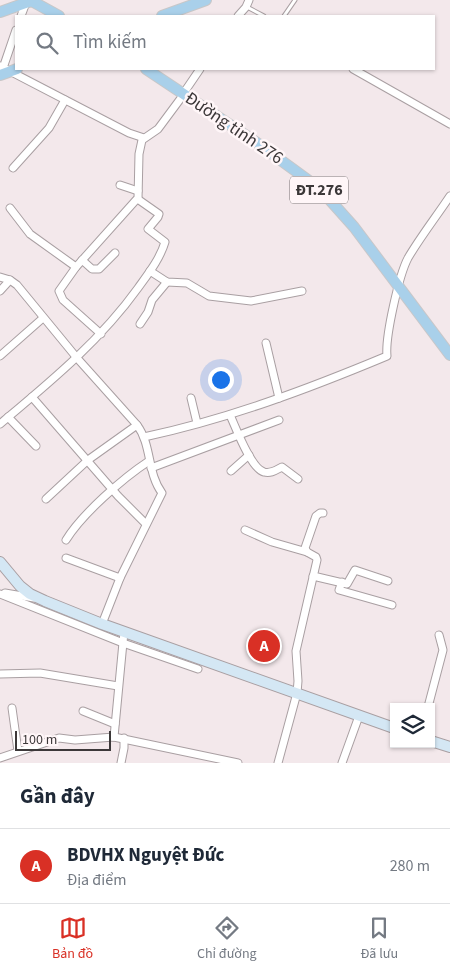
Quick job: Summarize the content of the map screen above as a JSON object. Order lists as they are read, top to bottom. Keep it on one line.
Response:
{"streets":{"main road":["Đường tỉnh 276","ĐT.276"]},"scale_bar":"100 m","page":{"search":"Tìm kiếm","pins":"A","scale":"100 m","heading":"Gần đây","list":[{"mark":"A","name":"BDVHX Nguyệt Đức","note":"Địa điểm","value":"280 m"}],"nav":["Bản đồ","Chỉ đường","Đã lưu"]}}
